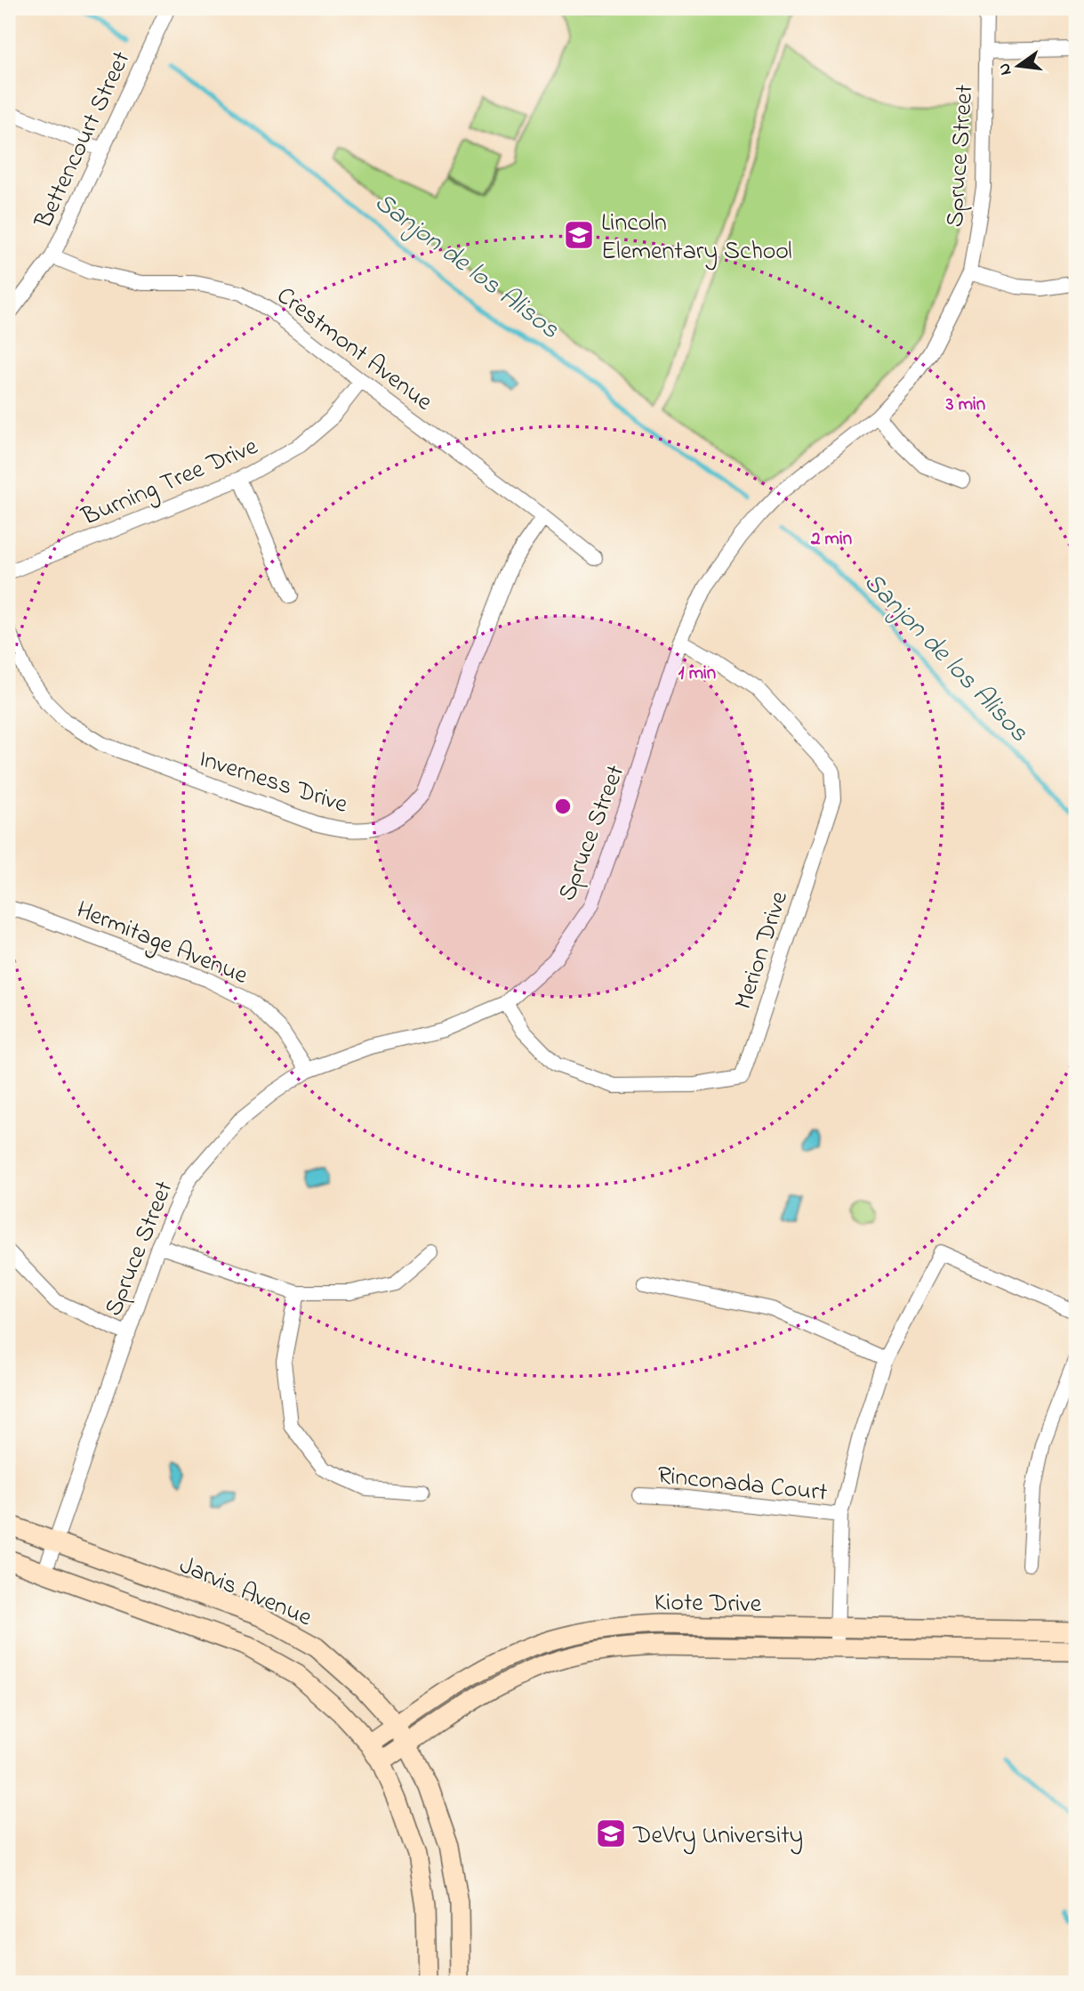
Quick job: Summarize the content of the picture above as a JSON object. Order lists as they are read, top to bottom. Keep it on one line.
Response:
{"streets":{"street":["Bettencourt Street","Spruce Street","Crestmont Avenue","Burning Tree Drive","Inverness Drive","Hermitage Avenue","Merion Drive","Rinconada Court","Jarvis Avenue","Kiote Drive"]},"crossings":[["Bettencourt Street","Crestmont Avenue"],["Spruce Street","Hermitage Avenue"],["Spruce Street","Merion Drive"],["Spruce Street","Jarvis Avenue"],["Crestmont Avenue","Burning Tree Drive"],["Crestmont Avenue","Inverness Drive"],["Jarvis Avenue","Kiote Drive"]],"water":["Sanjon de los Alisos"],"places":{"school or university":["Lincoln Elementary School","DeVry University"]},"north":"left","rings":["3 min","2 min","1 min"]}
